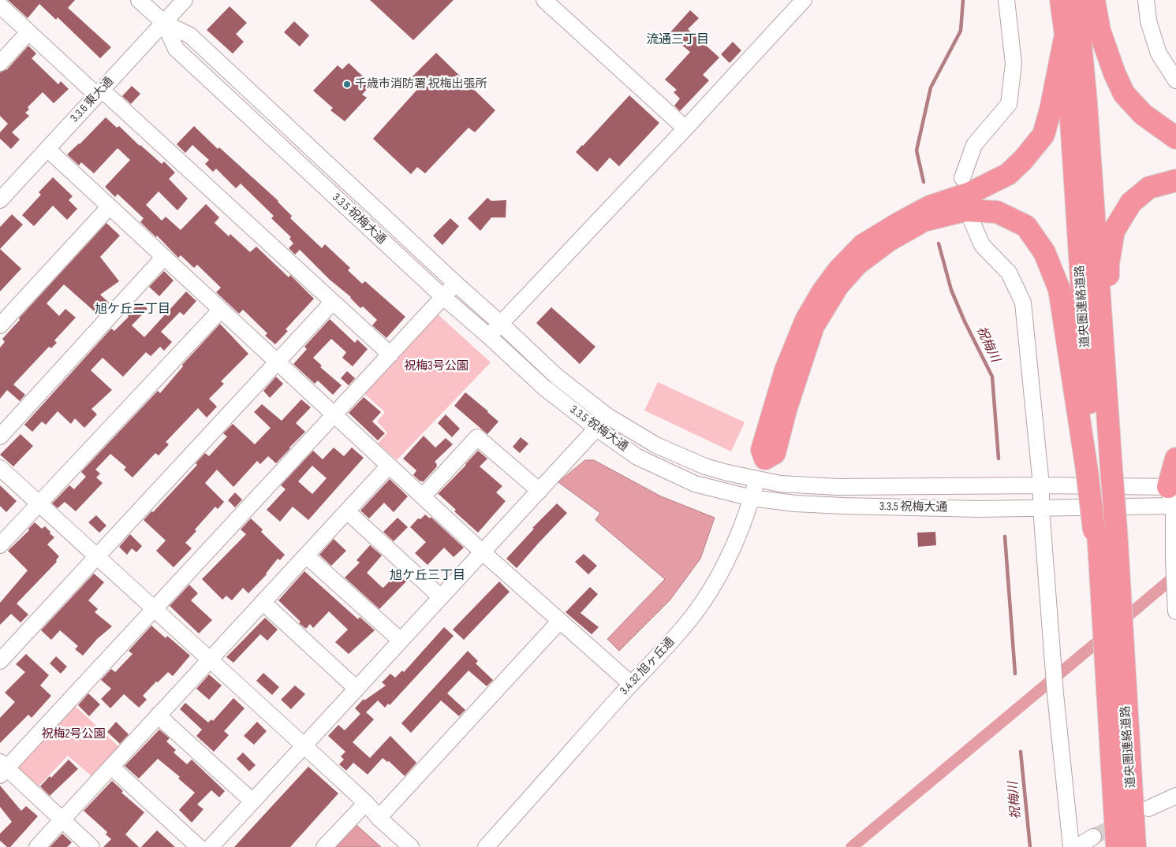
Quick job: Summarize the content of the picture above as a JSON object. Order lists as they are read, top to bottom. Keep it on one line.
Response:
{"streets":{"highway":["道央圏連絡道路"],"street":["3.3.6 東大通","3.3.5 祝梅大通","3.4.32 旭ヶ丘通"]},"crossings":[["3.3.6 東大通","3.3.5 祝梅大通"],["3.3.5 祝梅大通","3.4.32 旭ヶ丘通"]],"districts":["流通三丁目","旭ケ丘二丁目","旭ケ丘三丁目"],"water":["祝梅川"],"parks":["祝梅3号公園","祝梅2号公園"],"places":["千歳市消防署 祝梅出張所"]}
